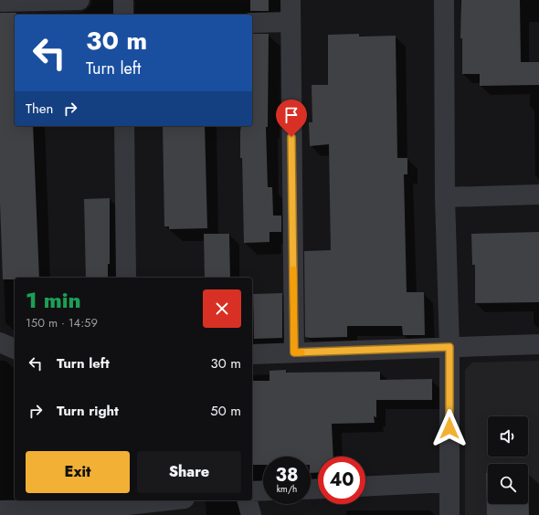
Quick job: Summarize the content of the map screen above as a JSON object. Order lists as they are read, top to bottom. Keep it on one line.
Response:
{"page":{"turn":["30 m","Turn left"],"then":"Then","heading":["1 min","150 m · 14:59"],"list":[{"name":"Turn left","value":"30 m"},{"name":"Turn right","value":"50 m"}],"buttons":["Exit","Share"],"speed":"38 km/h","limit":"40"}}
